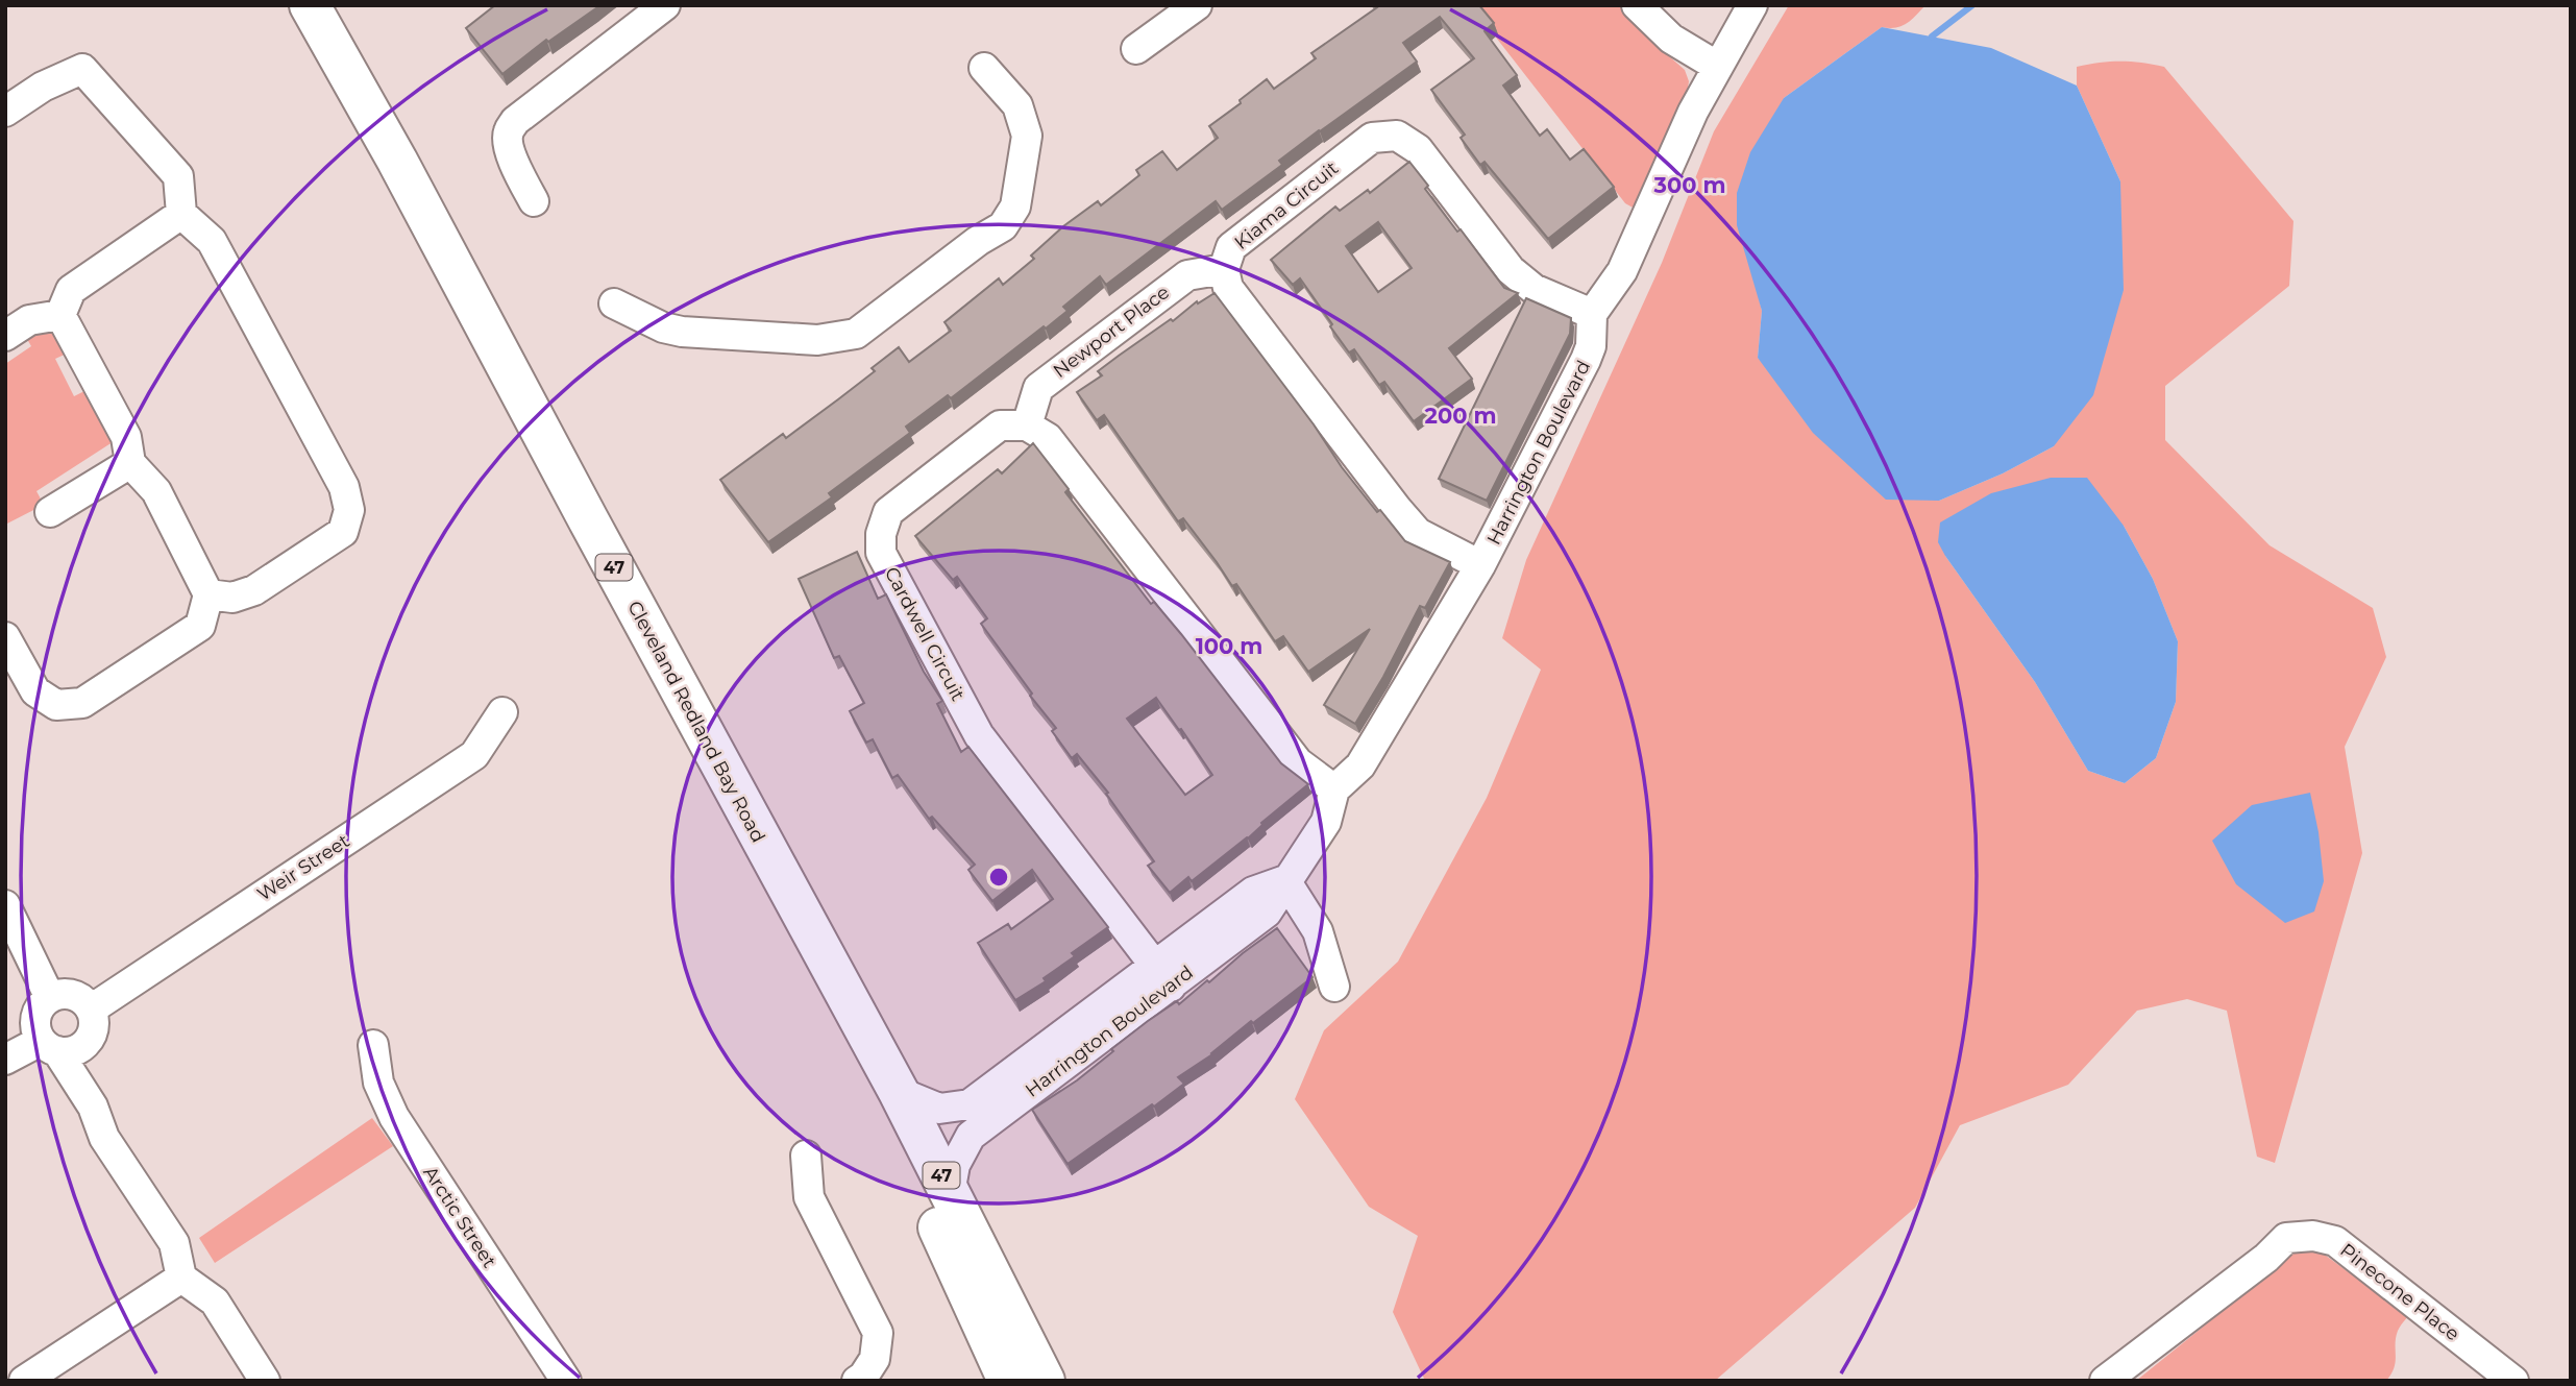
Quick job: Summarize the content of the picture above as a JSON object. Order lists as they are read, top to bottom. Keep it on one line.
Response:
{"streets":{"highway":["47","Cleveland Redland Bay Road"],"street":["Kiama Circuit","Newport Place","Harrington Boulevard","Cardwell Circuit","Weir Street","Arctic Street","Pinecone Place"]},"crossings":[["Kiama Circuit","Newport Place"],["Kiama Circuit","Harrington Boulevard"],["Newport Place","Cardwell Circuit"],["Harrington Boulevard","Cardwell Circuit"],["Harrington Boulevard","Cleveland Redland Bay Road"]],"rings":["300 m","200 m","100 m"]}
